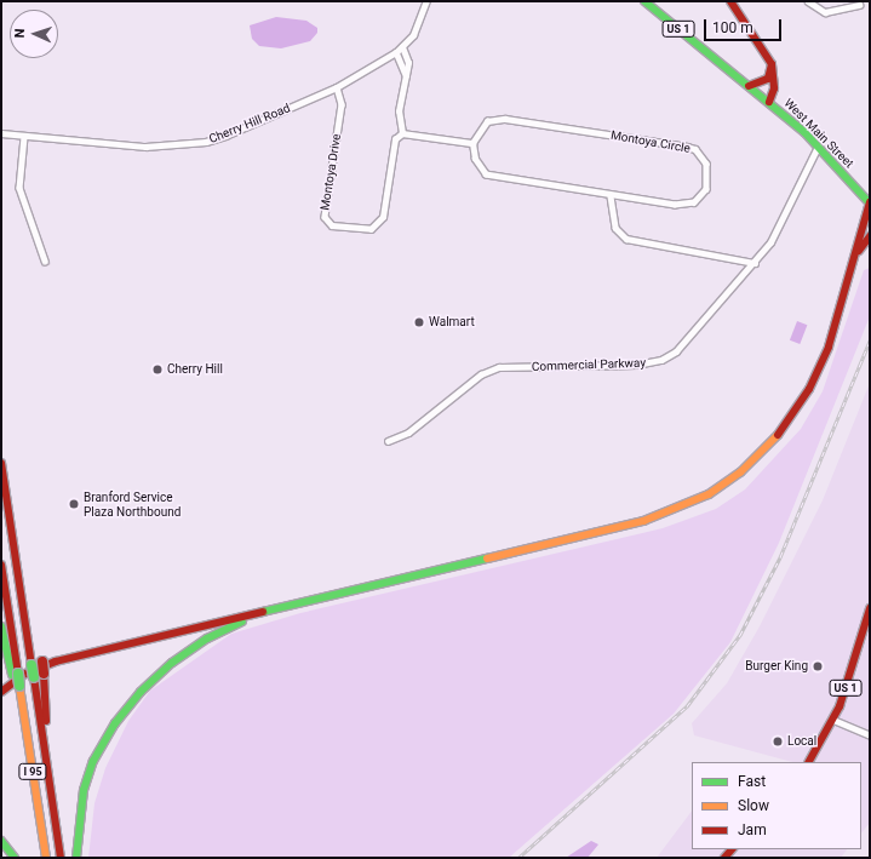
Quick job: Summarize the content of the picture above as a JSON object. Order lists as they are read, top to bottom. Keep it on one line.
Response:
{"streets":{"main road":["US 1","West Main Street","I 95"],"street":["Cherry Hill Road","Montoya Circle","Montoya Drive","Commercial Parkway"]},"crossings":[["US 1","West Main Street"],["Cherry Hill Road","Montoya Drive"],["West Main Street","Commercial Parkway"]],"places":["Walmart","Cherry Hill","Branford Service Plaza Northbound","Burger King","Local"],"legend":["Fast","Slow","Jam"],"scale_bar":"100 m","north":"left"}
